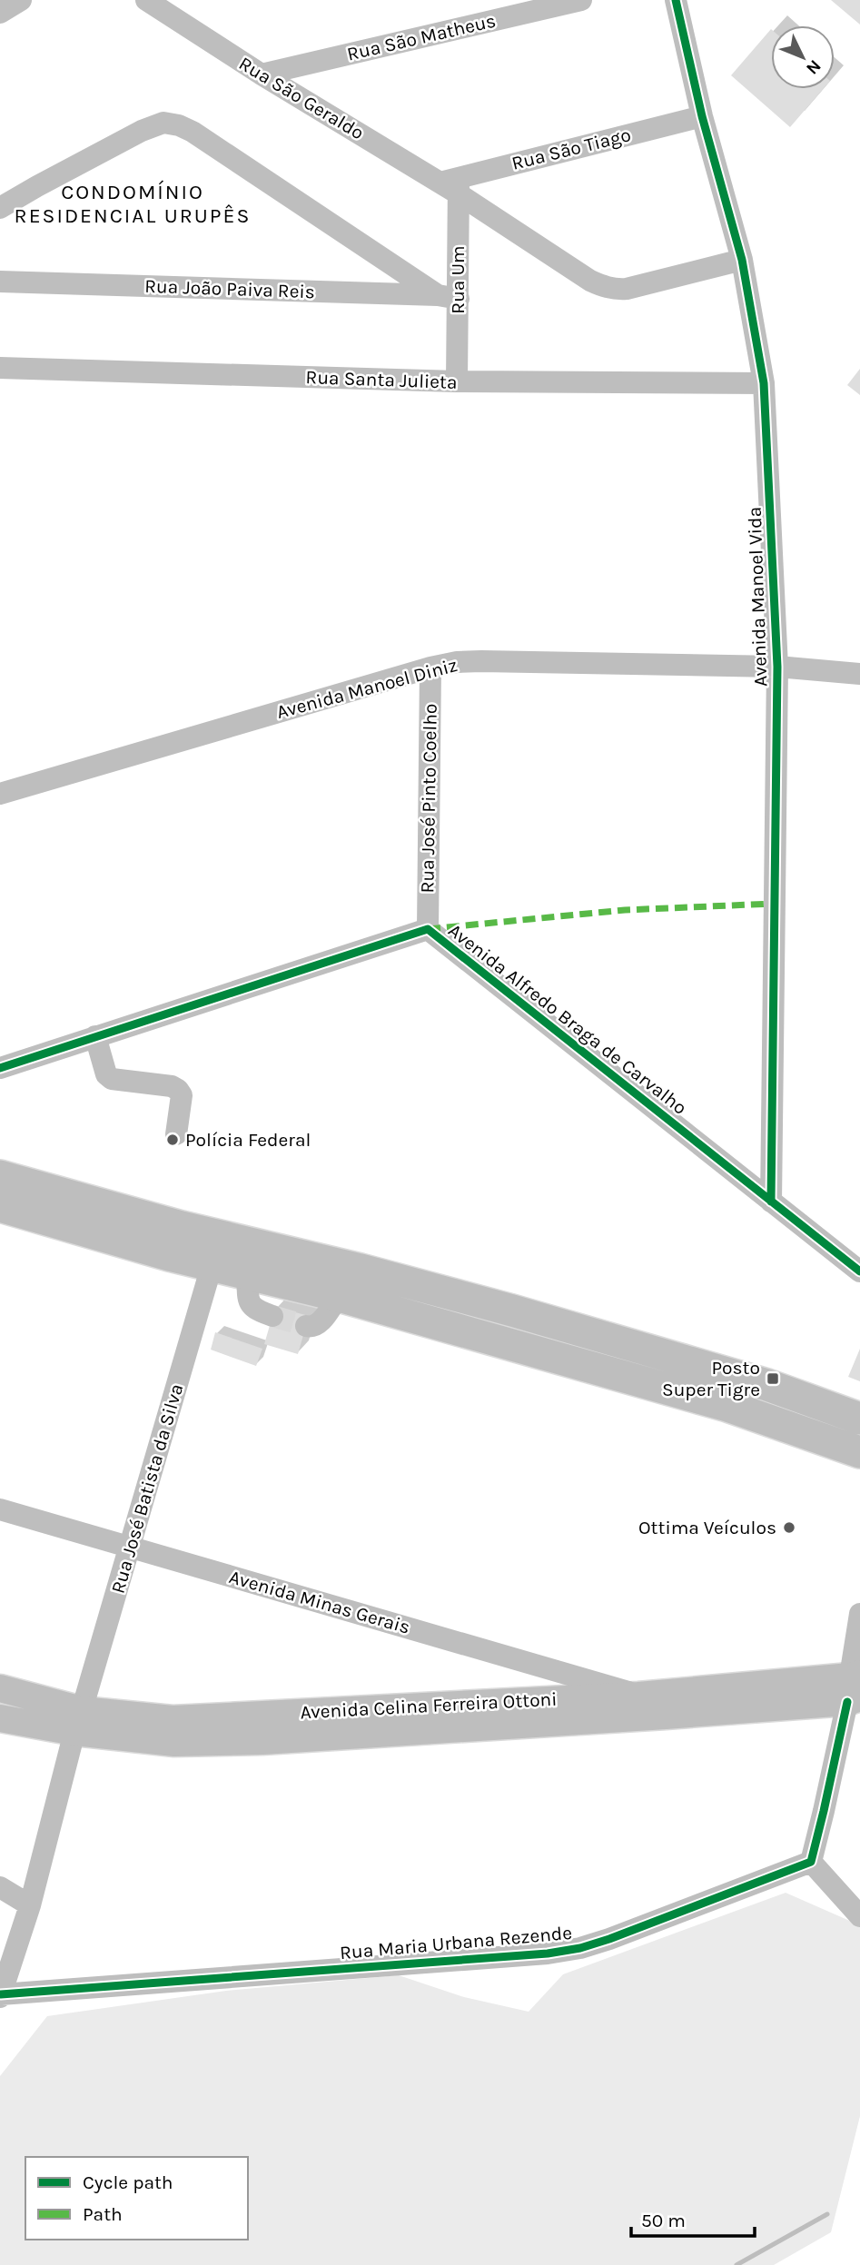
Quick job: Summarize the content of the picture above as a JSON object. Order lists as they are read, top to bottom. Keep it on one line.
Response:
{"streets":{"main road":["Avenida Celina Ferreira Ottoni"],"street":["Rua São Matheus","Rua São Geraldo","Rua São Tiago","Rua Um","Rua João Paiva Reis","Rua Santa Julieta","Avenida Manoel Vida","Avenida Manoel Diniz","Rua José Pinto Coelho","Avenida Alfredo Braga de Carvalho","Rua José Batista da Silva","Avenida Minas Gerais","Rua Maria Urbana Rezende"]},"crossings":[["Rua São Matheus","Rua São Geraldo"],["Rua São Geraldo","Rua São Tiago"],["Rua São Geraldo","Rua Um"],["Rua São Geraldo","Avenida Manoel Vida"],["Rua São Tiago","Rua Um"],["Rua São Tiago","Avenida Manoel Vida"],["Rua Um","Rua João Paiva Reis"],["Rua Um","Rua Santa Julieta"],["Rua Santa Julieta","Avenida Manoel Vida"],["Avenida Manoel Vida","Avenida Manoel Diniz"],["Avenida Manoel Vida","Avenida Alfredo Braga de Carvalho"],["Avenida Manoel Diniz","Rua José Pinto Coelho"],["Rua José Pinto Coelho","Avenida Alfredo Braga de Carvalho"],["Rua José Batista da Silva","Avenida Minas Gerais"],["Rua José Batista da Silva","Avenida Celina Ferreira Ottoni"],["Rua José Batista da Silva","Rua Maria Urbana Rezende"],["Avenida Minas Gerais","Avenida Celina Ferreira Ottoni"]],"districts":["CONDOMÍNIO RESIDENCIAL URUPÊS"],"places":{"other":["Polícia Federal","Ottima Veículos"],"transit":["Posto Super Tigre"]},"legend":["Cycle path","Path"],"scale_bar":"50 m","north":"bottom right"}
